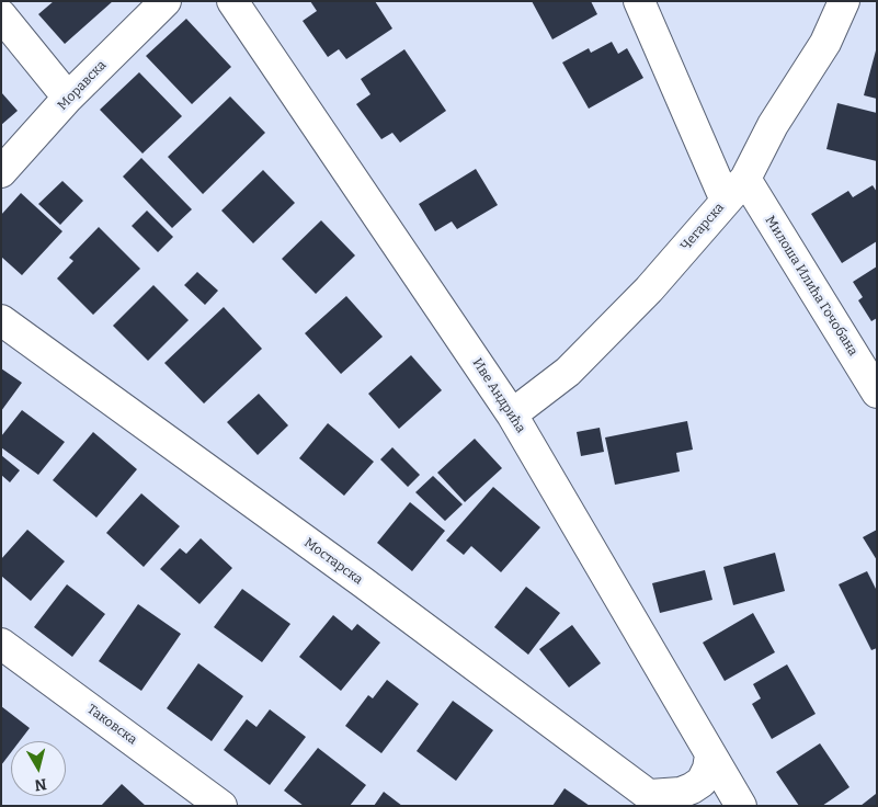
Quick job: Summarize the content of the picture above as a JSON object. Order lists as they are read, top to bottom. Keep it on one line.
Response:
{"streets":{"street":["Моравска","Чегарска","Милоша Илића Гочобана","Иве Андрића","Мостарска","Таковска"]},"crossings":[["Чегарска","Милоша Илића Гочобана"],["Чегарска","Иве Андрића"]],"north":"bottom"}
